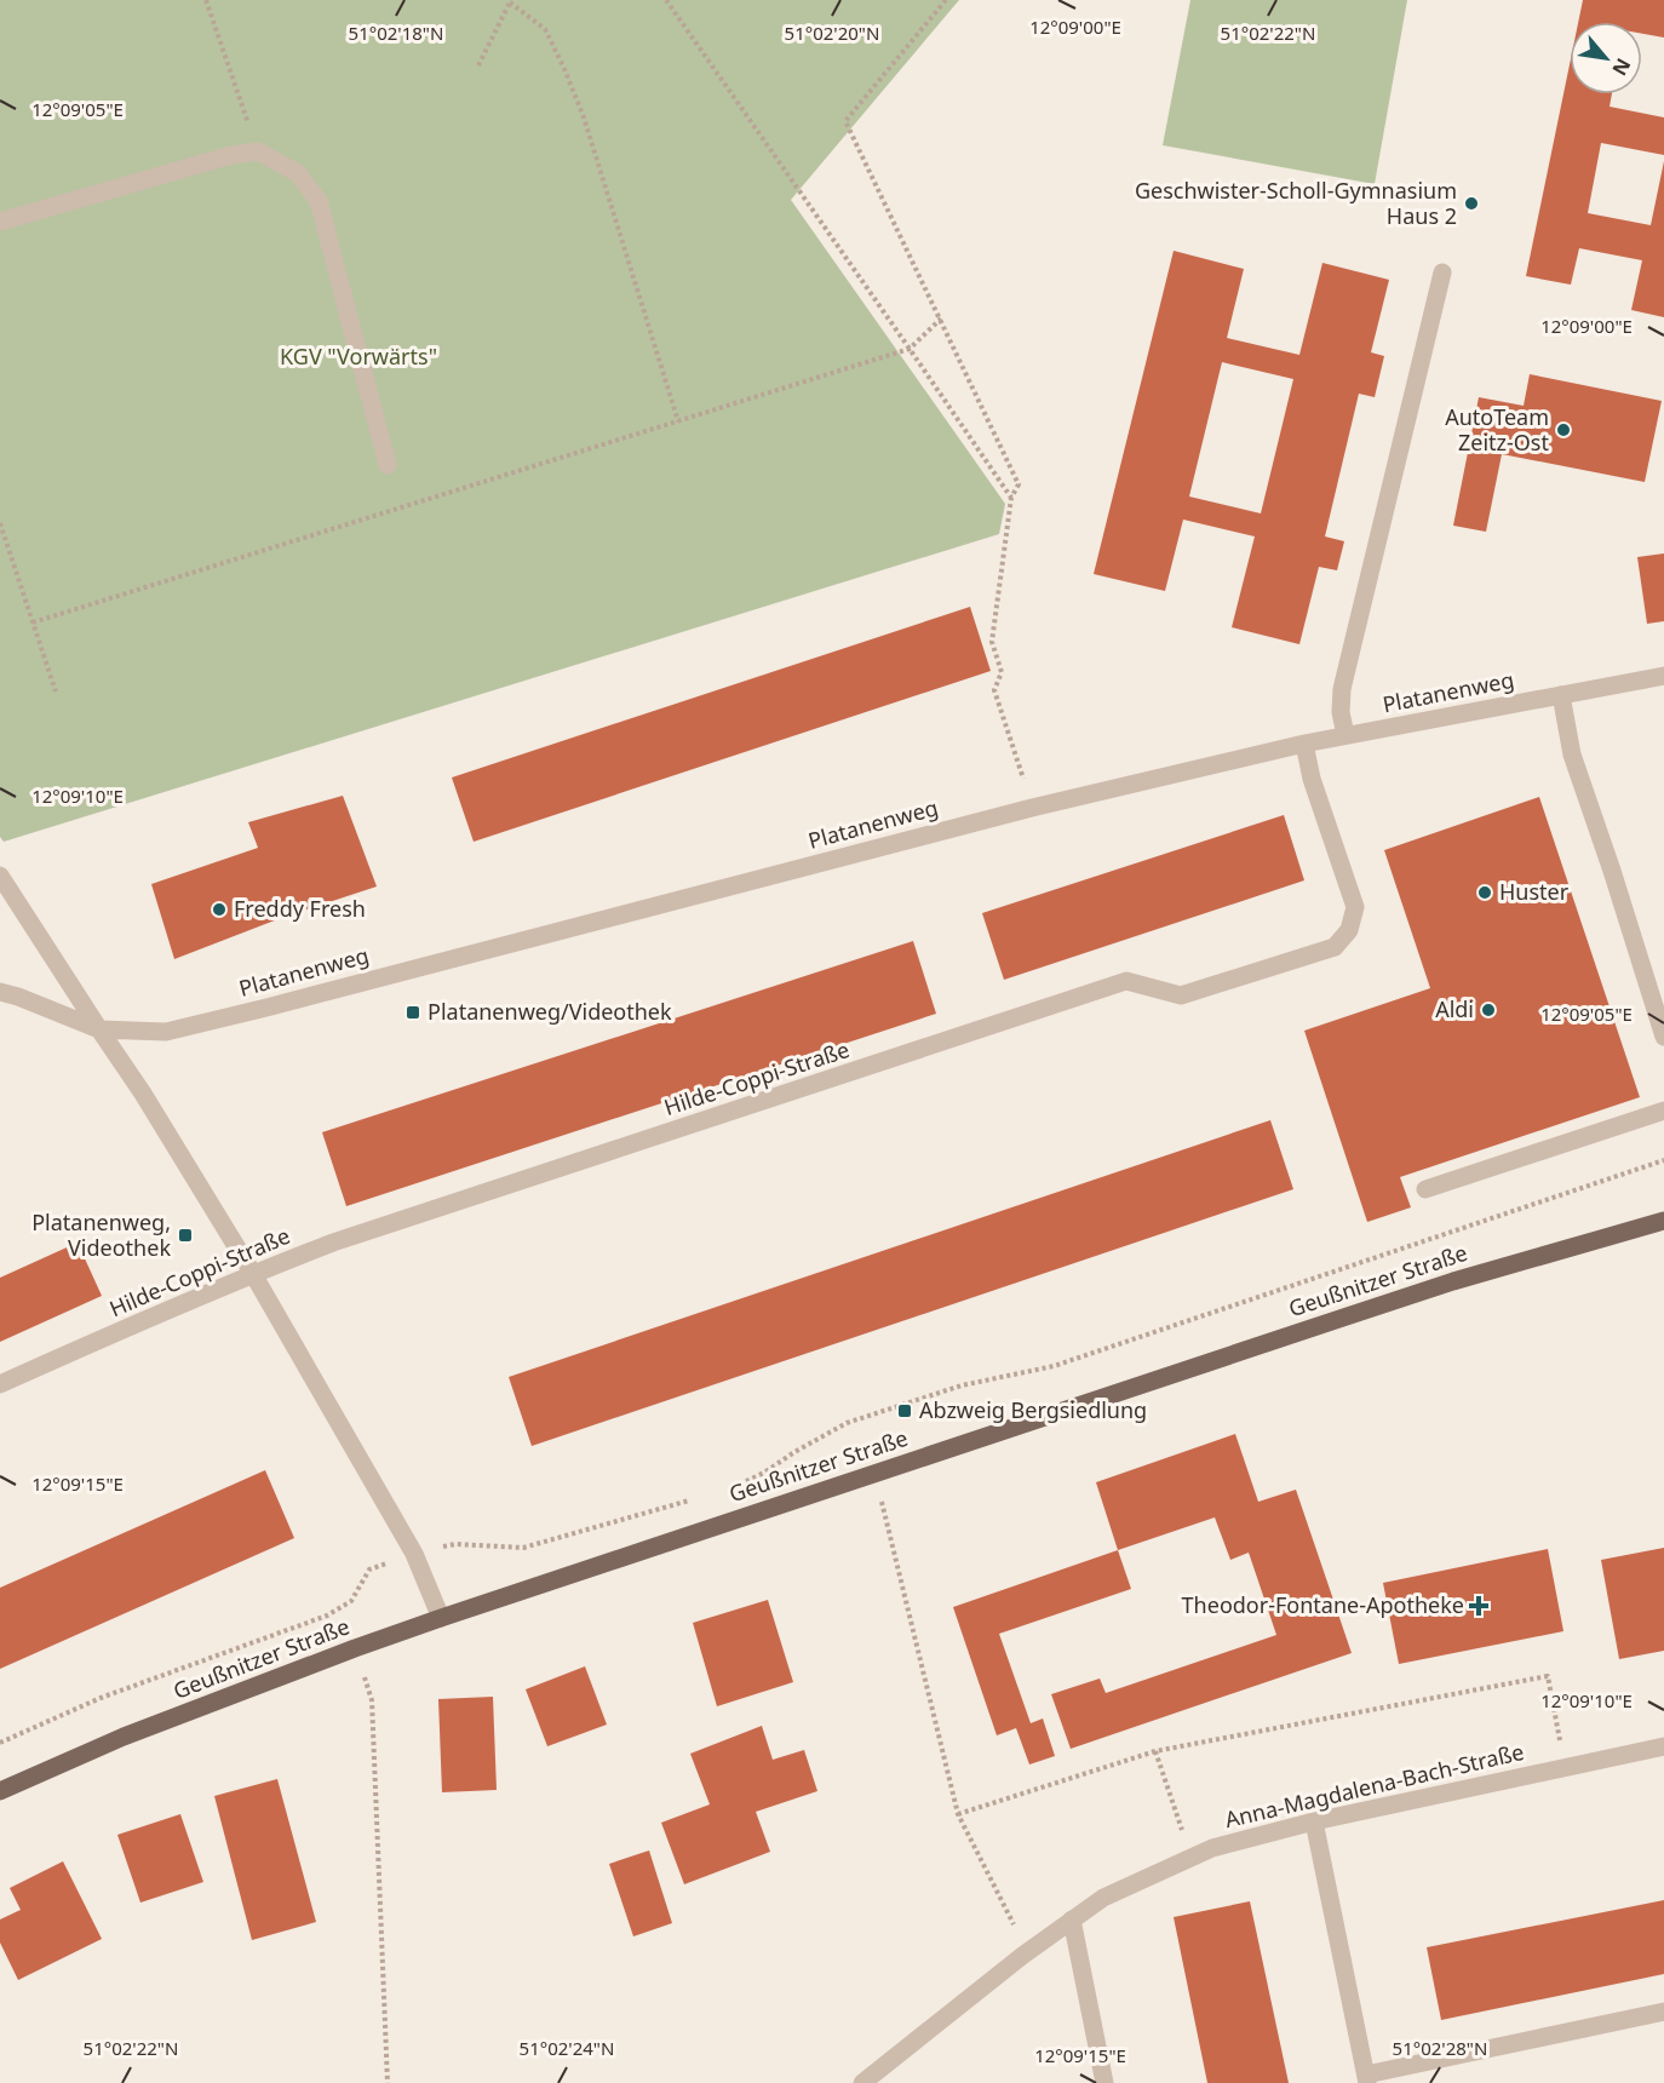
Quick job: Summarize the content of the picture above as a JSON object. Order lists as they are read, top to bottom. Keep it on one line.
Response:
{"streets":{"main road":["Geußnitzer Straße"],"street":["Platanenweg","Hilde-Coppi-Straße","Anna-Magdalena-Bach-Straße"]},"crossings":[["Platanenweg","Hilde-Coppi-Straße"]],"parks":["KGV \"Vorwärts\""],"places":{"other":["Geschwister-Scholl-Gymnasium Haus 2","AutoTeam Zeitz-Ost","Huster","Freddy Fresh","Aldi"],"transit":["Platanenweg/Videothek","Platanenweg, Videothek","Abzweig Bergsiedlung"],"health":["Theodor-Fontane-Apotheke"]},"north":"bottom right","coordinates":["12°09'00\"E","51°02'18\"N","51°02'20\"N","51°02'22\"N","12°09'05\"E","12°09'10\"E","12°09'15\"E","51°02'24\"N","51°02'28\"N"]}
